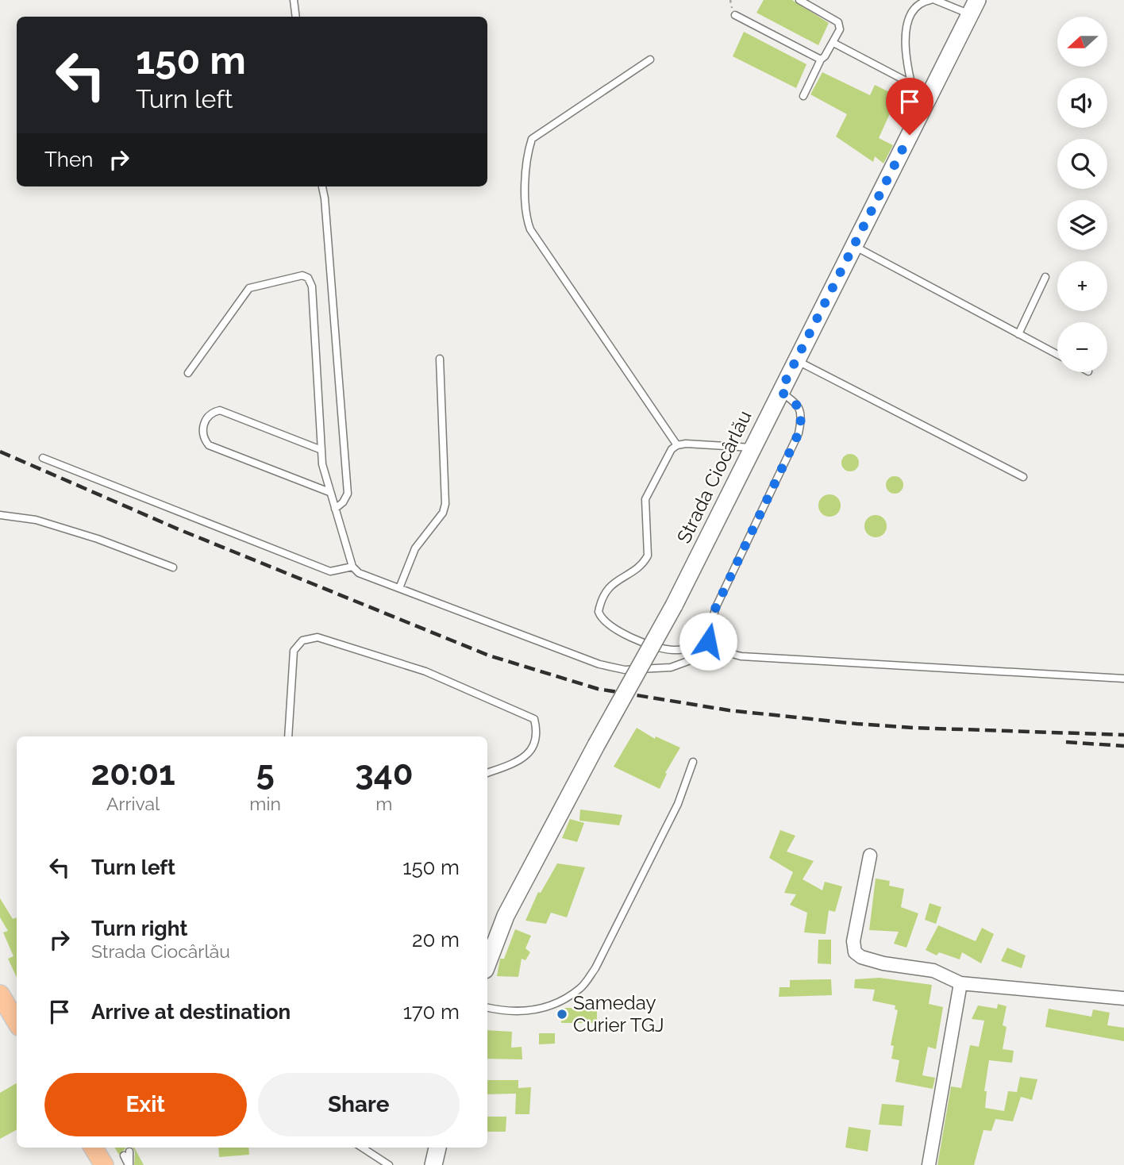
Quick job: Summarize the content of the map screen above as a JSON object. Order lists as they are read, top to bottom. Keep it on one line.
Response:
{"streets":{"main road":["Strada Ciocârlău"]},"places":["Sameday Curier TGJ"],"north":"left","page":{"map_buttons":["+","−"],"turn":["150 m","Turn left"],"then":"Then","eta":["20:01","Arrival","5","min","340","m"],"list":[{"name":"Turn left","value":"150 m"},{"name":"Turn right","note":"Strada Ciocârlău","value":"20 m"},{"name":"Arrive at destination","value":"170 m"}],"buttons":["Exit","Share"]}}
